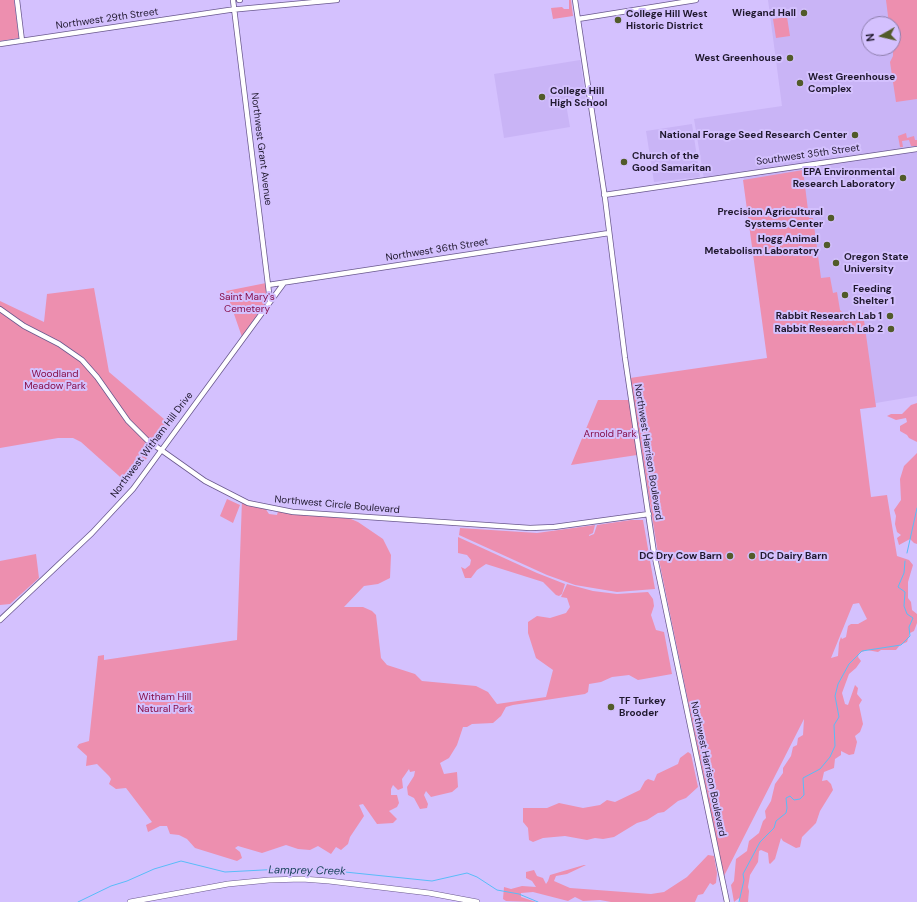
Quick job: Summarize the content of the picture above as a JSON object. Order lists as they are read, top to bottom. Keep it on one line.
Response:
{"streets":{"main road":["Northwest 29th Street","Northwest Grant Avenue","Southwest 35th Street","Northwest 36th Street","Northwest Witham Hill Drive","Northwest Harrison Boulevard","Northwest Circle Boulevard"]},"crossings":[["Northwest 29th Street","Northwest Grant Avenue"],["Northwest Grant Avenue","Northwest 36th Street"],["Northwest Grant Avenue","Northwest Witham Hill Drive"],["Southwest 35th Street","Northwest Harrison Boulevard"],["Northwest 36th Street","Northwest Witham Hill Drive"],["Northwest 36th Street","Northwest Harrison Boulevard"],["Northwest Witham Hill Drive","Northwest Circle Boulevard"],["Northwest Harrison Boulevard","Northwest Circle Boulevard"]],"water":["Lamprey Creek"],"parks":["Saint Mary's Cemetery","Woodland Meadow Park","Arnold Park","Witham Hill Natural Park"],"places":["Wiegand Hall","College Hill West Historic District","West Greenhouse","West Greenhouse Complex","College Hill High School","National Forage Seed Research Center","Church of the Good Samaritan","EPA Environmental Research Laboratory","Precision Agricultural Systems Center","Hogg Animal Metabolism Laboratory","Oregon State University","Feeding Shelter 1","Rabbit Research Lab 1","Rabbit Research Lab 2","DC Dry Cow Barn","DC Dairy Barn","TF Turkey Brooder"],"north":"left"}
